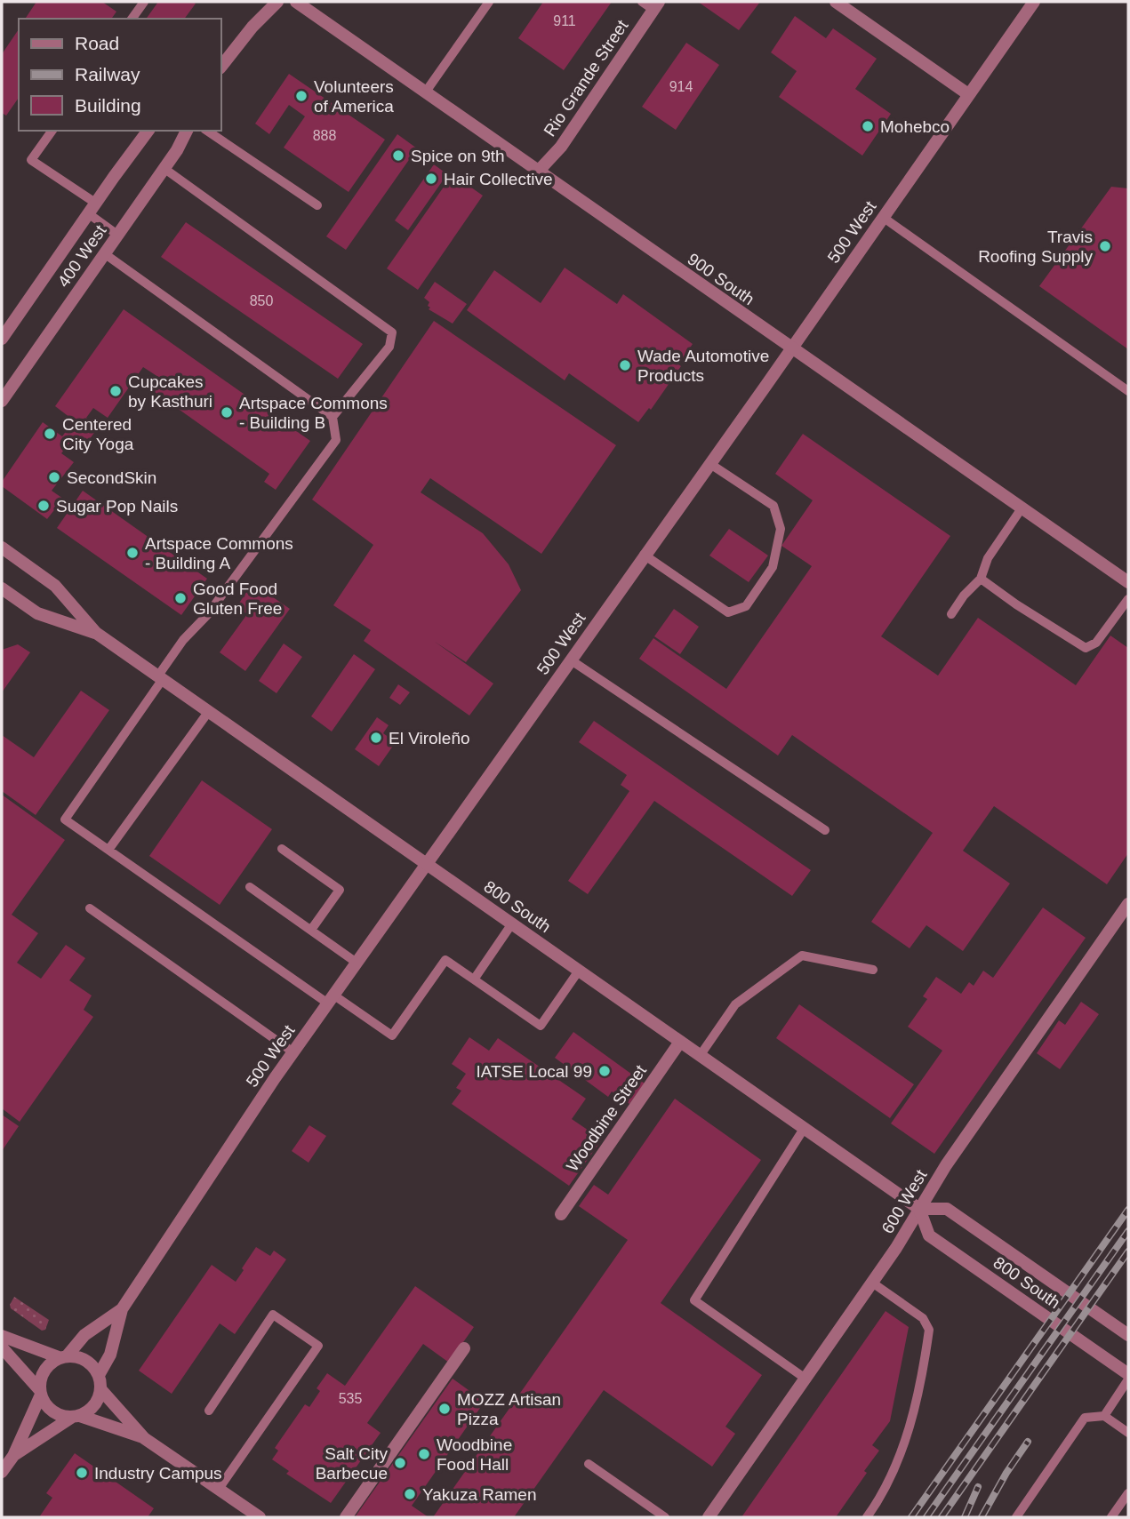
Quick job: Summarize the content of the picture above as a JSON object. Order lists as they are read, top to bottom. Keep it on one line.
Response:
{"streets":{"street":["Rio Grande Street","500 West","400 West","900 South","800 South","Woodbine Street","600 West"]},"crossings":[["Rio Grande Street","900 South"],["500 West","900 South"],["500 West","800 South"],["800 South","Woodbine Street"],["800 South","600 West"]],"places":["Volunteers of America","Mohebco","Spice on 9th","Hair Collective","Travis Roofing Supply","Wade Automotive Products","Cupcakes by Kasthuri","Artspace Commons - Building B","Centered City Yoga","SecondSkin","Sugar Pop Nails","Artspace Commons - Building A","Good Food Gluten Free","El Viroleño","IATSE Local 99","MOZZ Artisan Pizza","Woodbine Food Hall","Salt City Barbecue","Industry Campus","Yakuza Ramen"],"house_numbers":["911","914","888","850","535"],"legend":["Road","Railway","Building"]}
